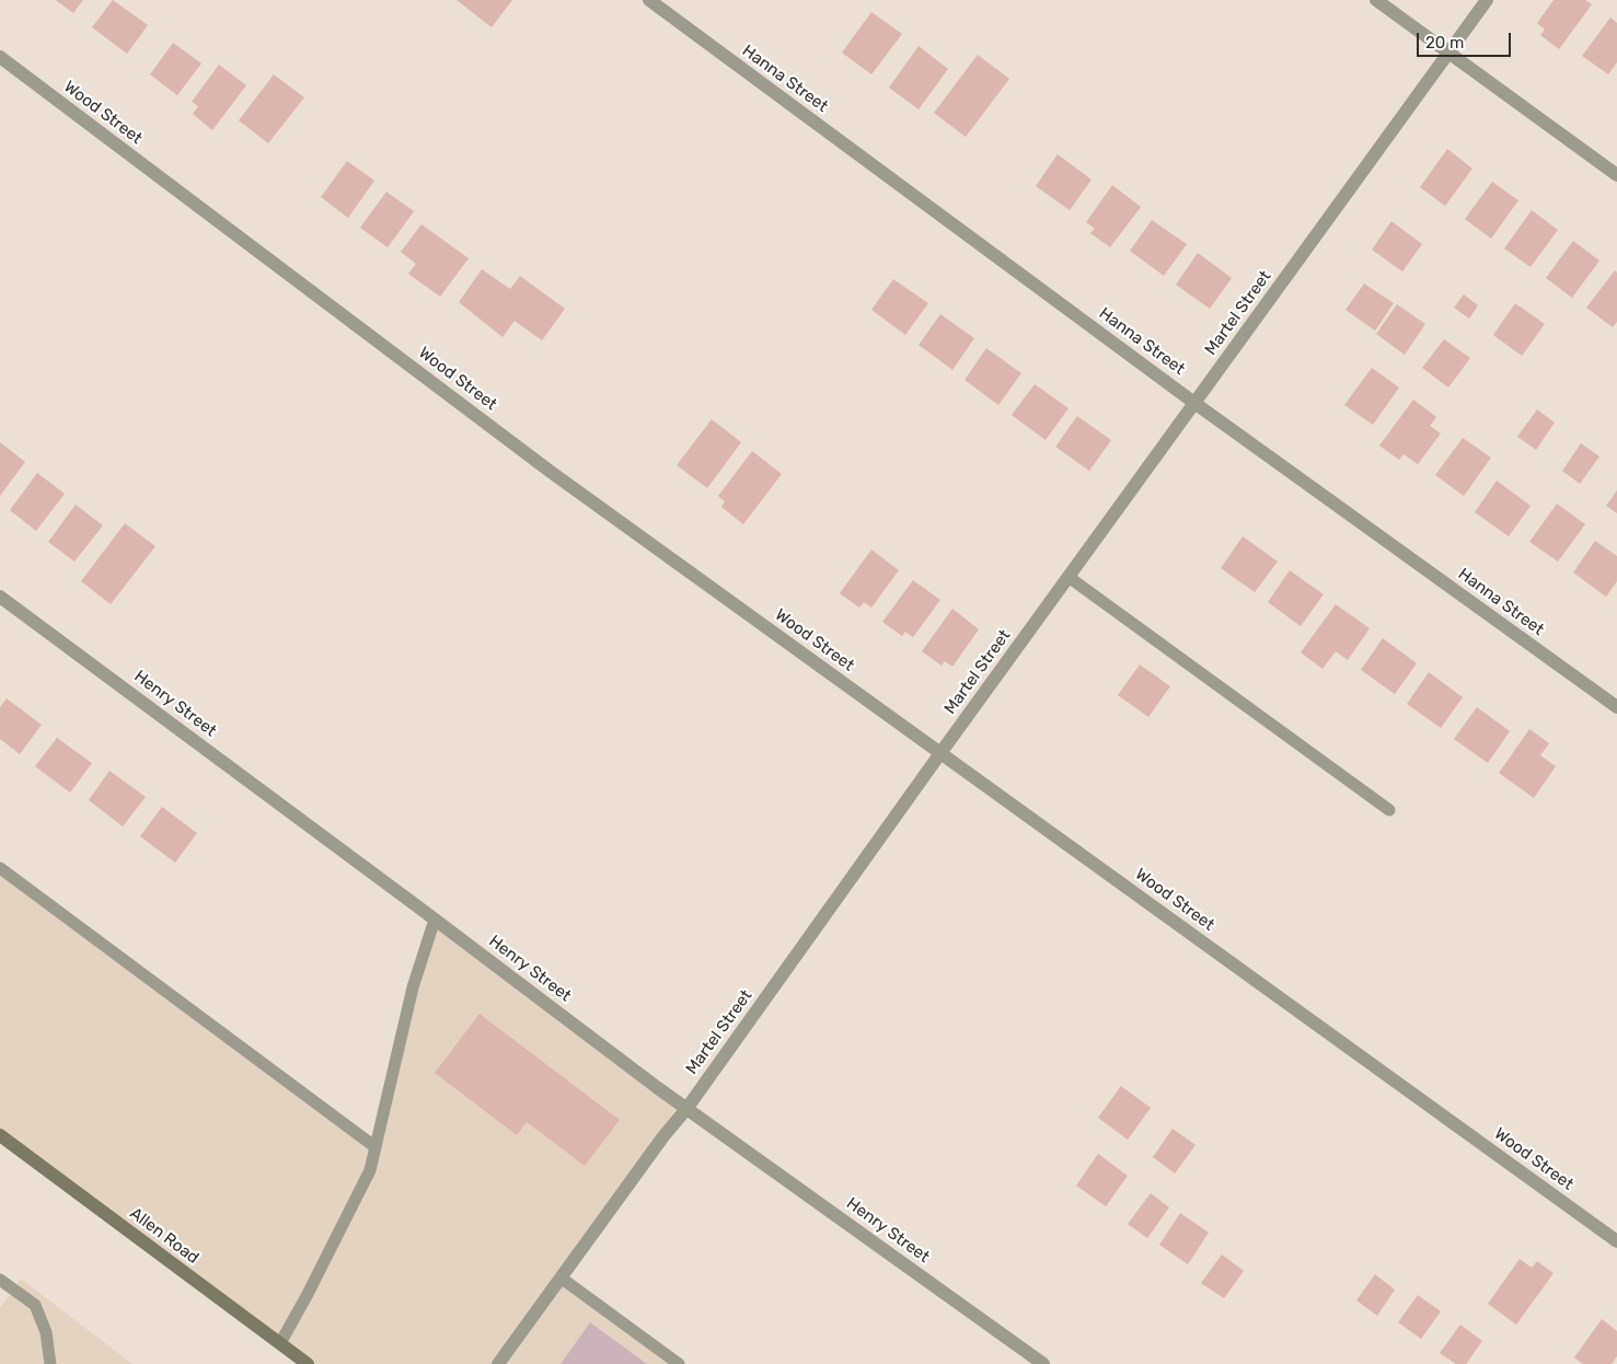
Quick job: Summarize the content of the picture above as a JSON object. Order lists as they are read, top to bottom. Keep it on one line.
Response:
{"streets":{"main road":["Allen Road"],"street":["Hanna Street","Wood Street","Martel Street","Henry Street"]},"crossings":[["Hanna Street","Martel Street"],["Wood Street","Martel Street"],["Martel Street","Henry Street"]],"scale_bar":"20 m"}
